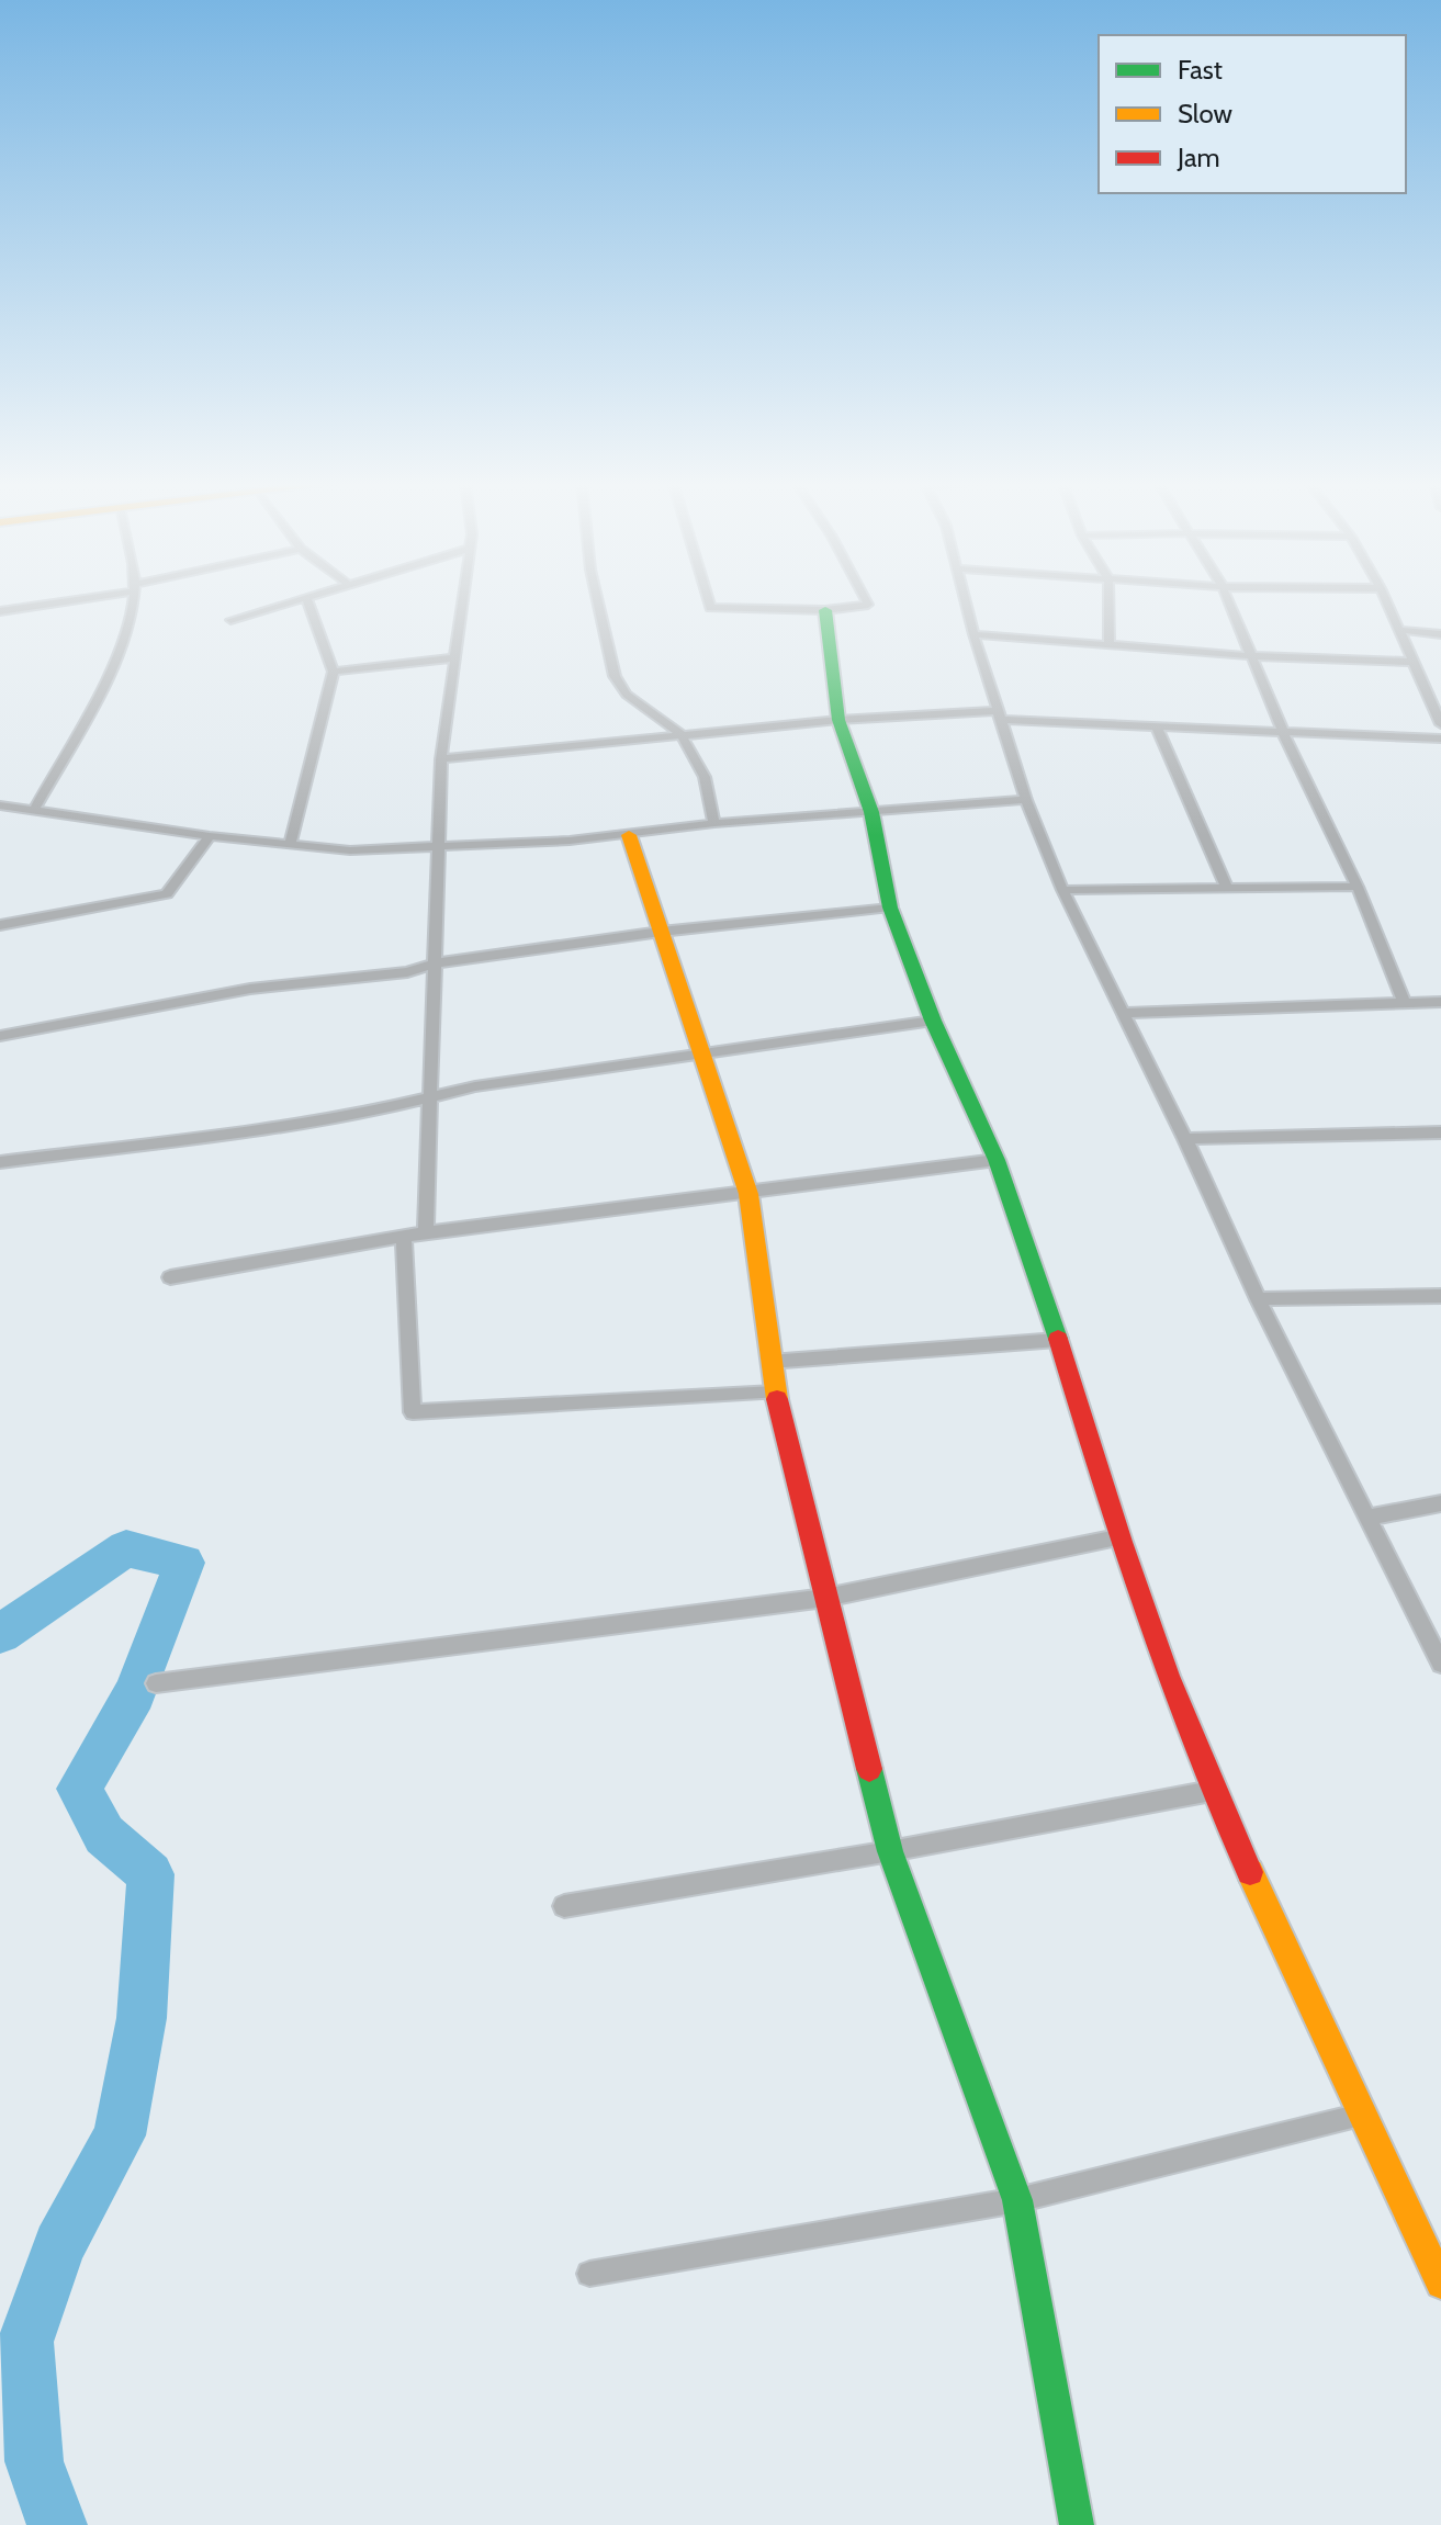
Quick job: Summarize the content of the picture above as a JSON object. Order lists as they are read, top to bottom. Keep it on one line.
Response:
{"legend":["Fast","Slow","Jam"]}
